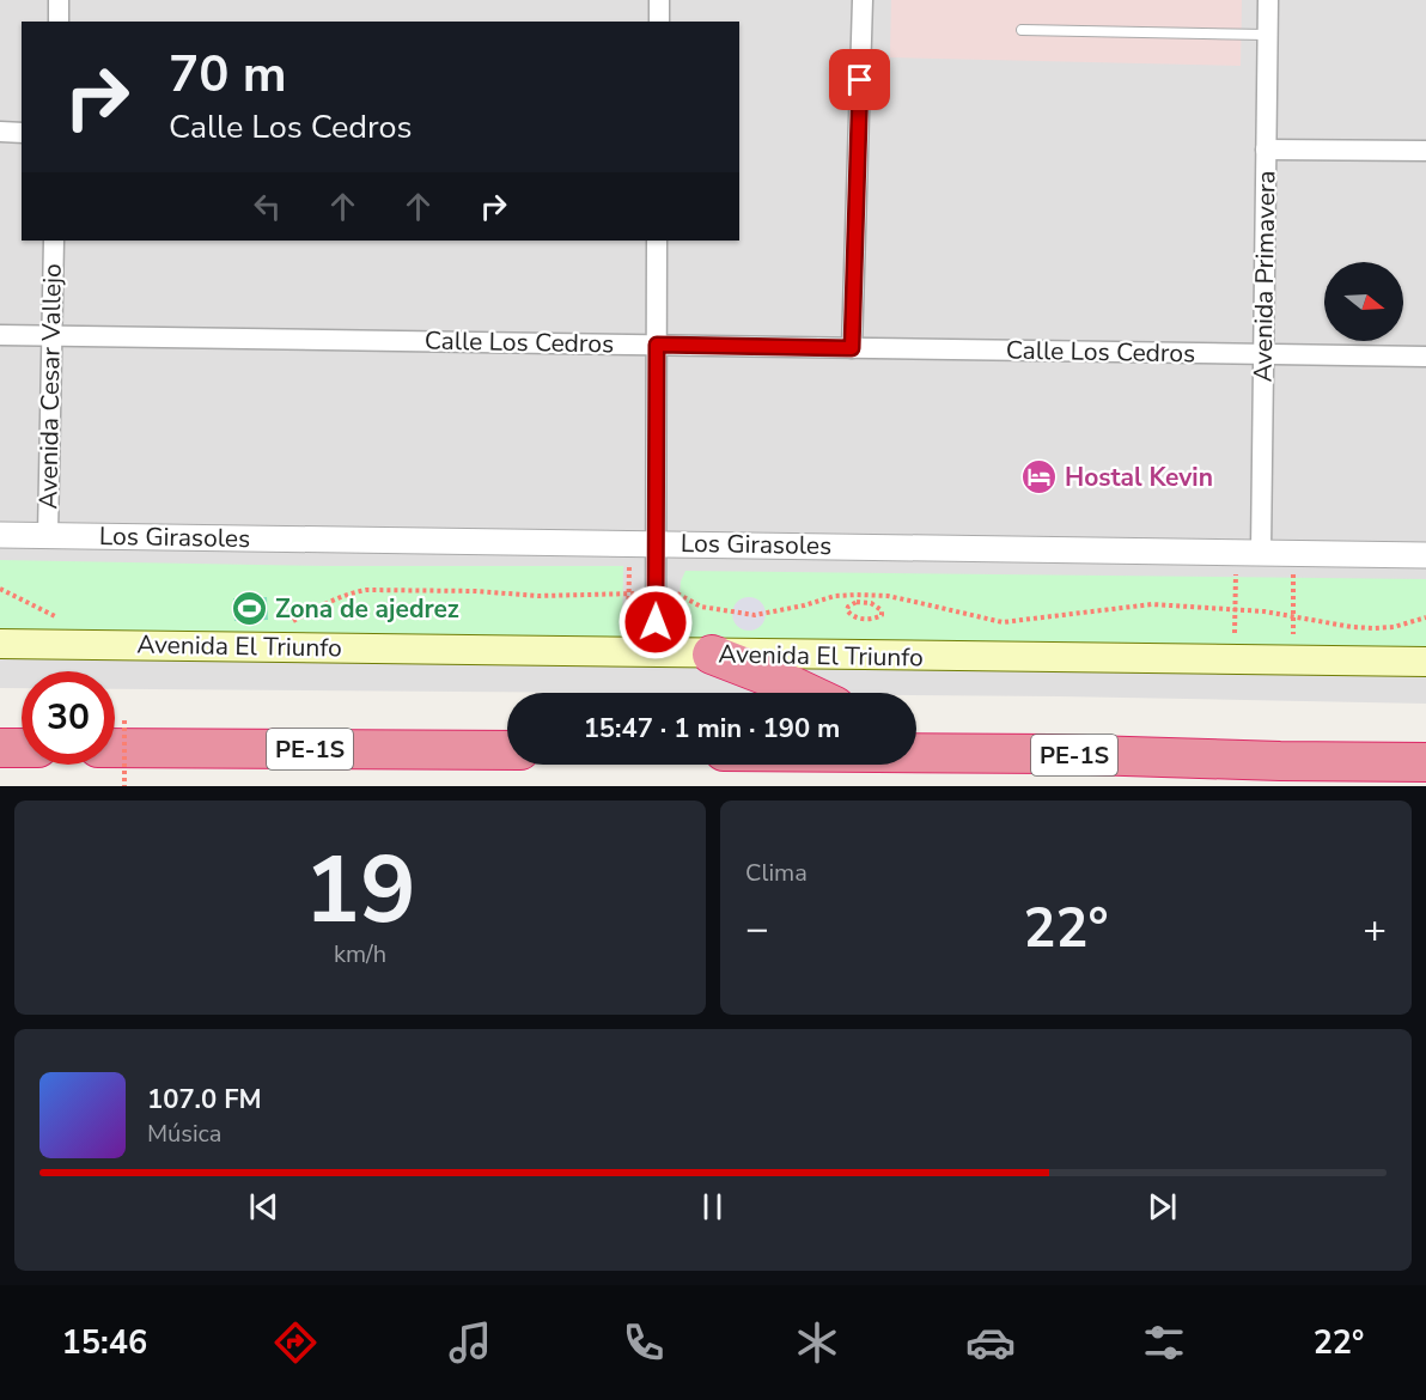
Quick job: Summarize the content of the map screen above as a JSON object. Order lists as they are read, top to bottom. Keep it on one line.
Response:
{"streets":{"highway":["PE-1S"],"main road":["Avenida El Triunfo"],"street":["Avenida Primavera","Calle Los Cedros","Avenida Cesar Vallejo","Los Girasoles"]},"crossings":[["Avenida Primavera","Calle Los Cedros"],["Avenida Primavera","Los Girasoles"],["Calle Los Cedros","Avenida Cesar Vallejo"],["Avenida Cesar Vallejo","Los Girasoles"]],"places":{"hotel":["Hostal Kevin"],"sports":["Zona de ajedrez"]},"north":"right","page":{"turn":["70 m","Calle Los Cedros"],"limit":"30","trip":"15:47 · 1 min · 190 m","tile":[["19","km/h"],"Clima"],"heat":["−","22°","+"],"song":["107.0 FM","Música"],"tabs":["15:46","22°"]}}
